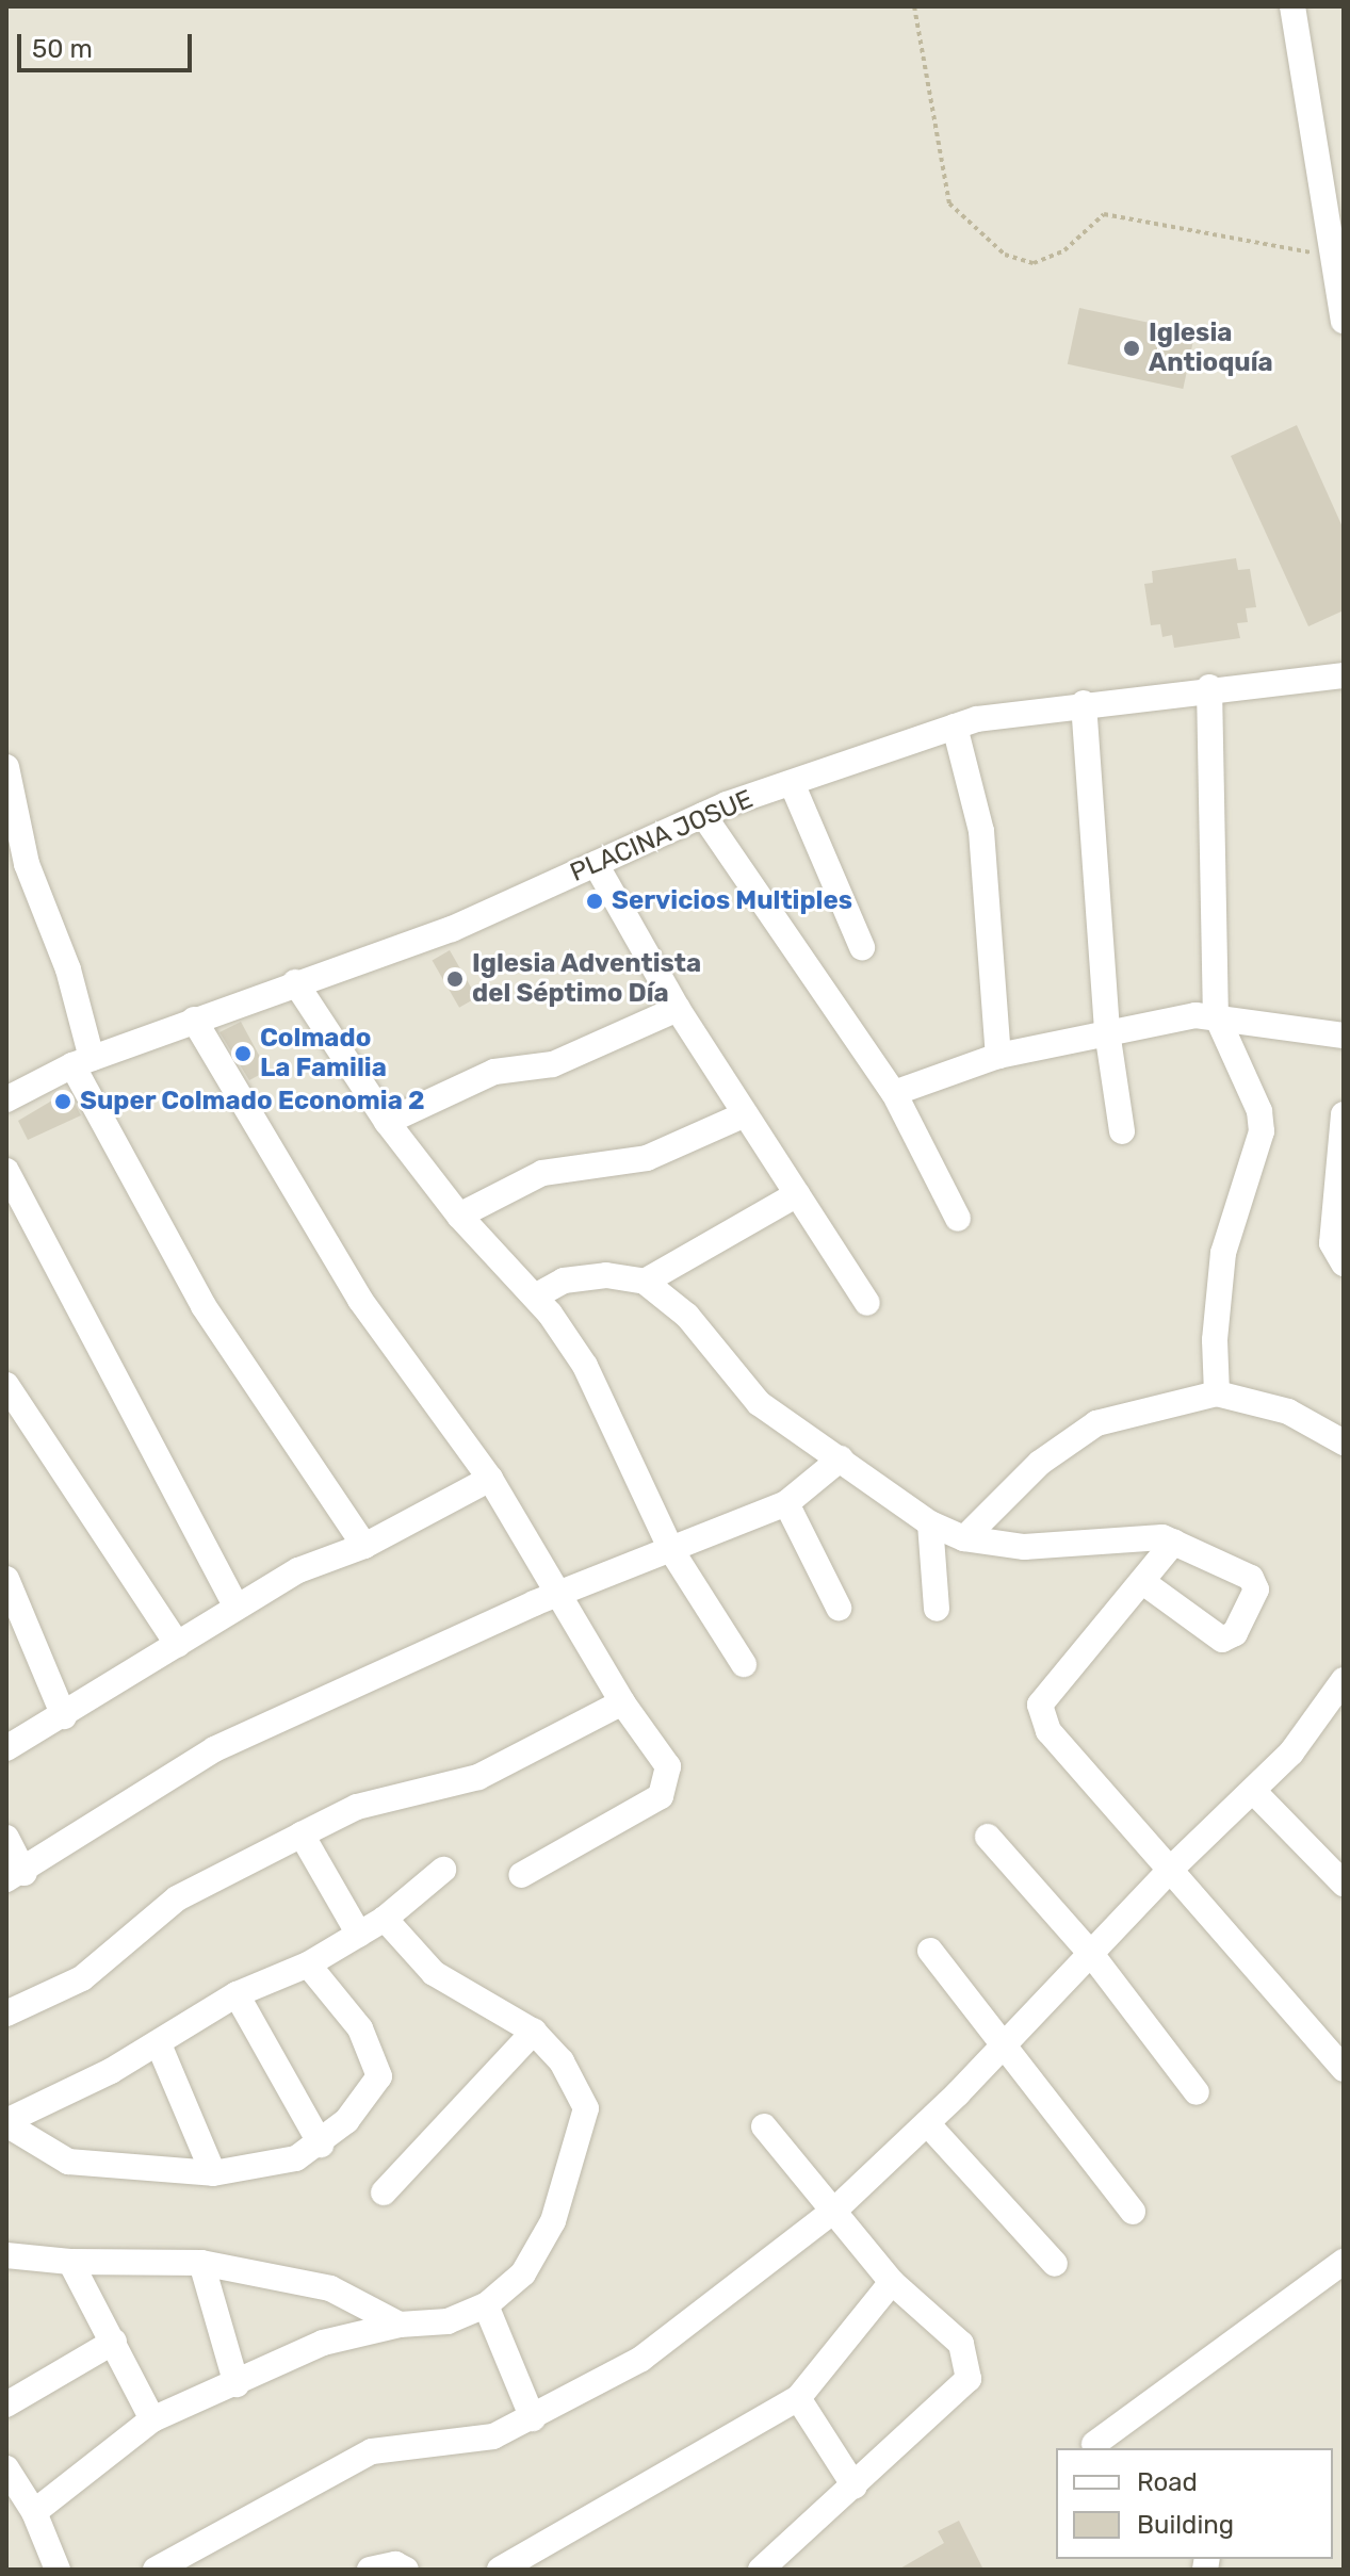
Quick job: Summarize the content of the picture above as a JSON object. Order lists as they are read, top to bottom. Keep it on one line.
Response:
{"streets":{"street":["PLACINA JOSUE"]},"places":["Iglesia Antioquía","Servicios Multiples","Iglesia Adventista del Séptimo Día","Colmado La Familia","Super Colmado Economia 2"],"legend":["Road","Building"],"scale_bar":"50 m"}
